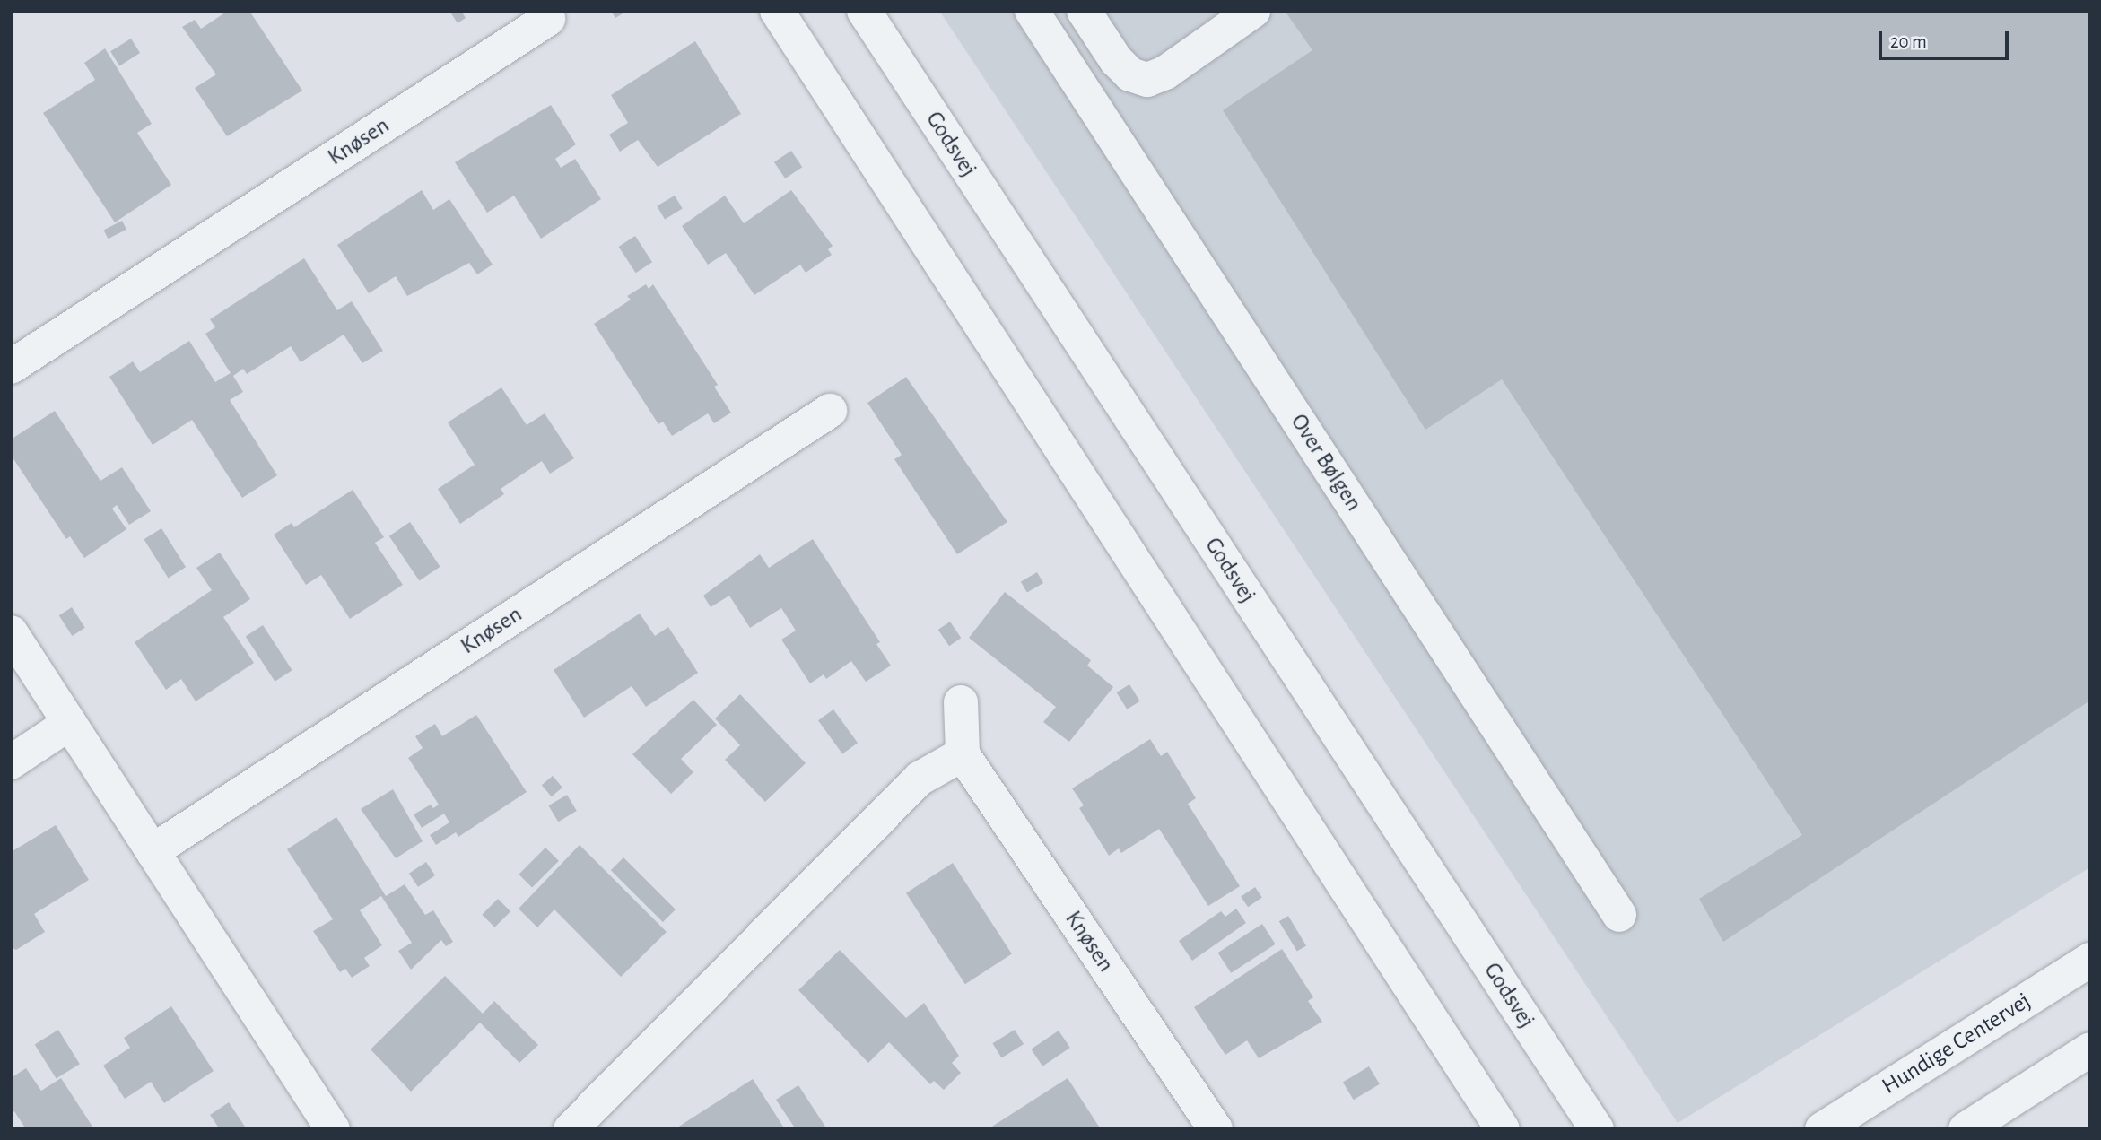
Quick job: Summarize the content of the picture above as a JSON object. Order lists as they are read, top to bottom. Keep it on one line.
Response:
{"streets":{"street":["Knøsen","Godsvej","Over Bølgen","Hundige Centervej"]},"scale_bar":"20 m"}
